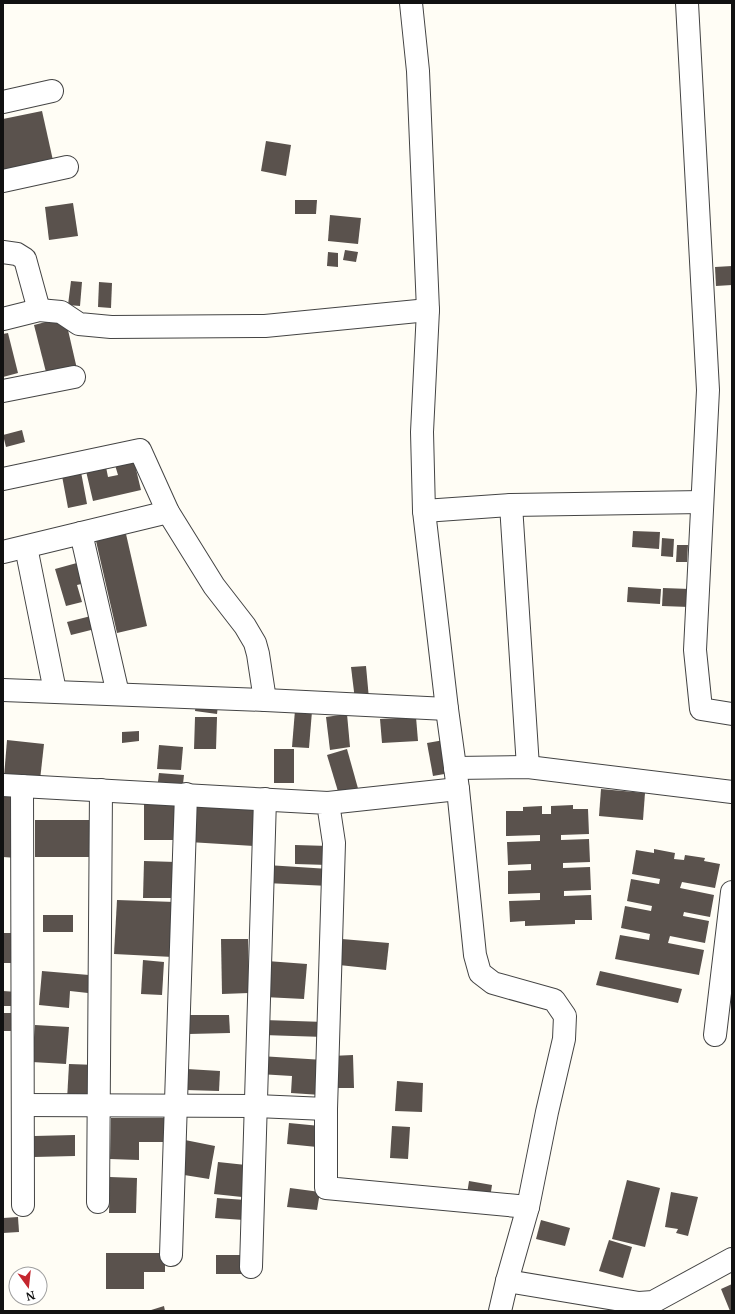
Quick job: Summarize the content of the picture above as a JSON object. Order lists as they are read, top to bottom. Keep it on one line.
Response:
{"north":"bottom"}
